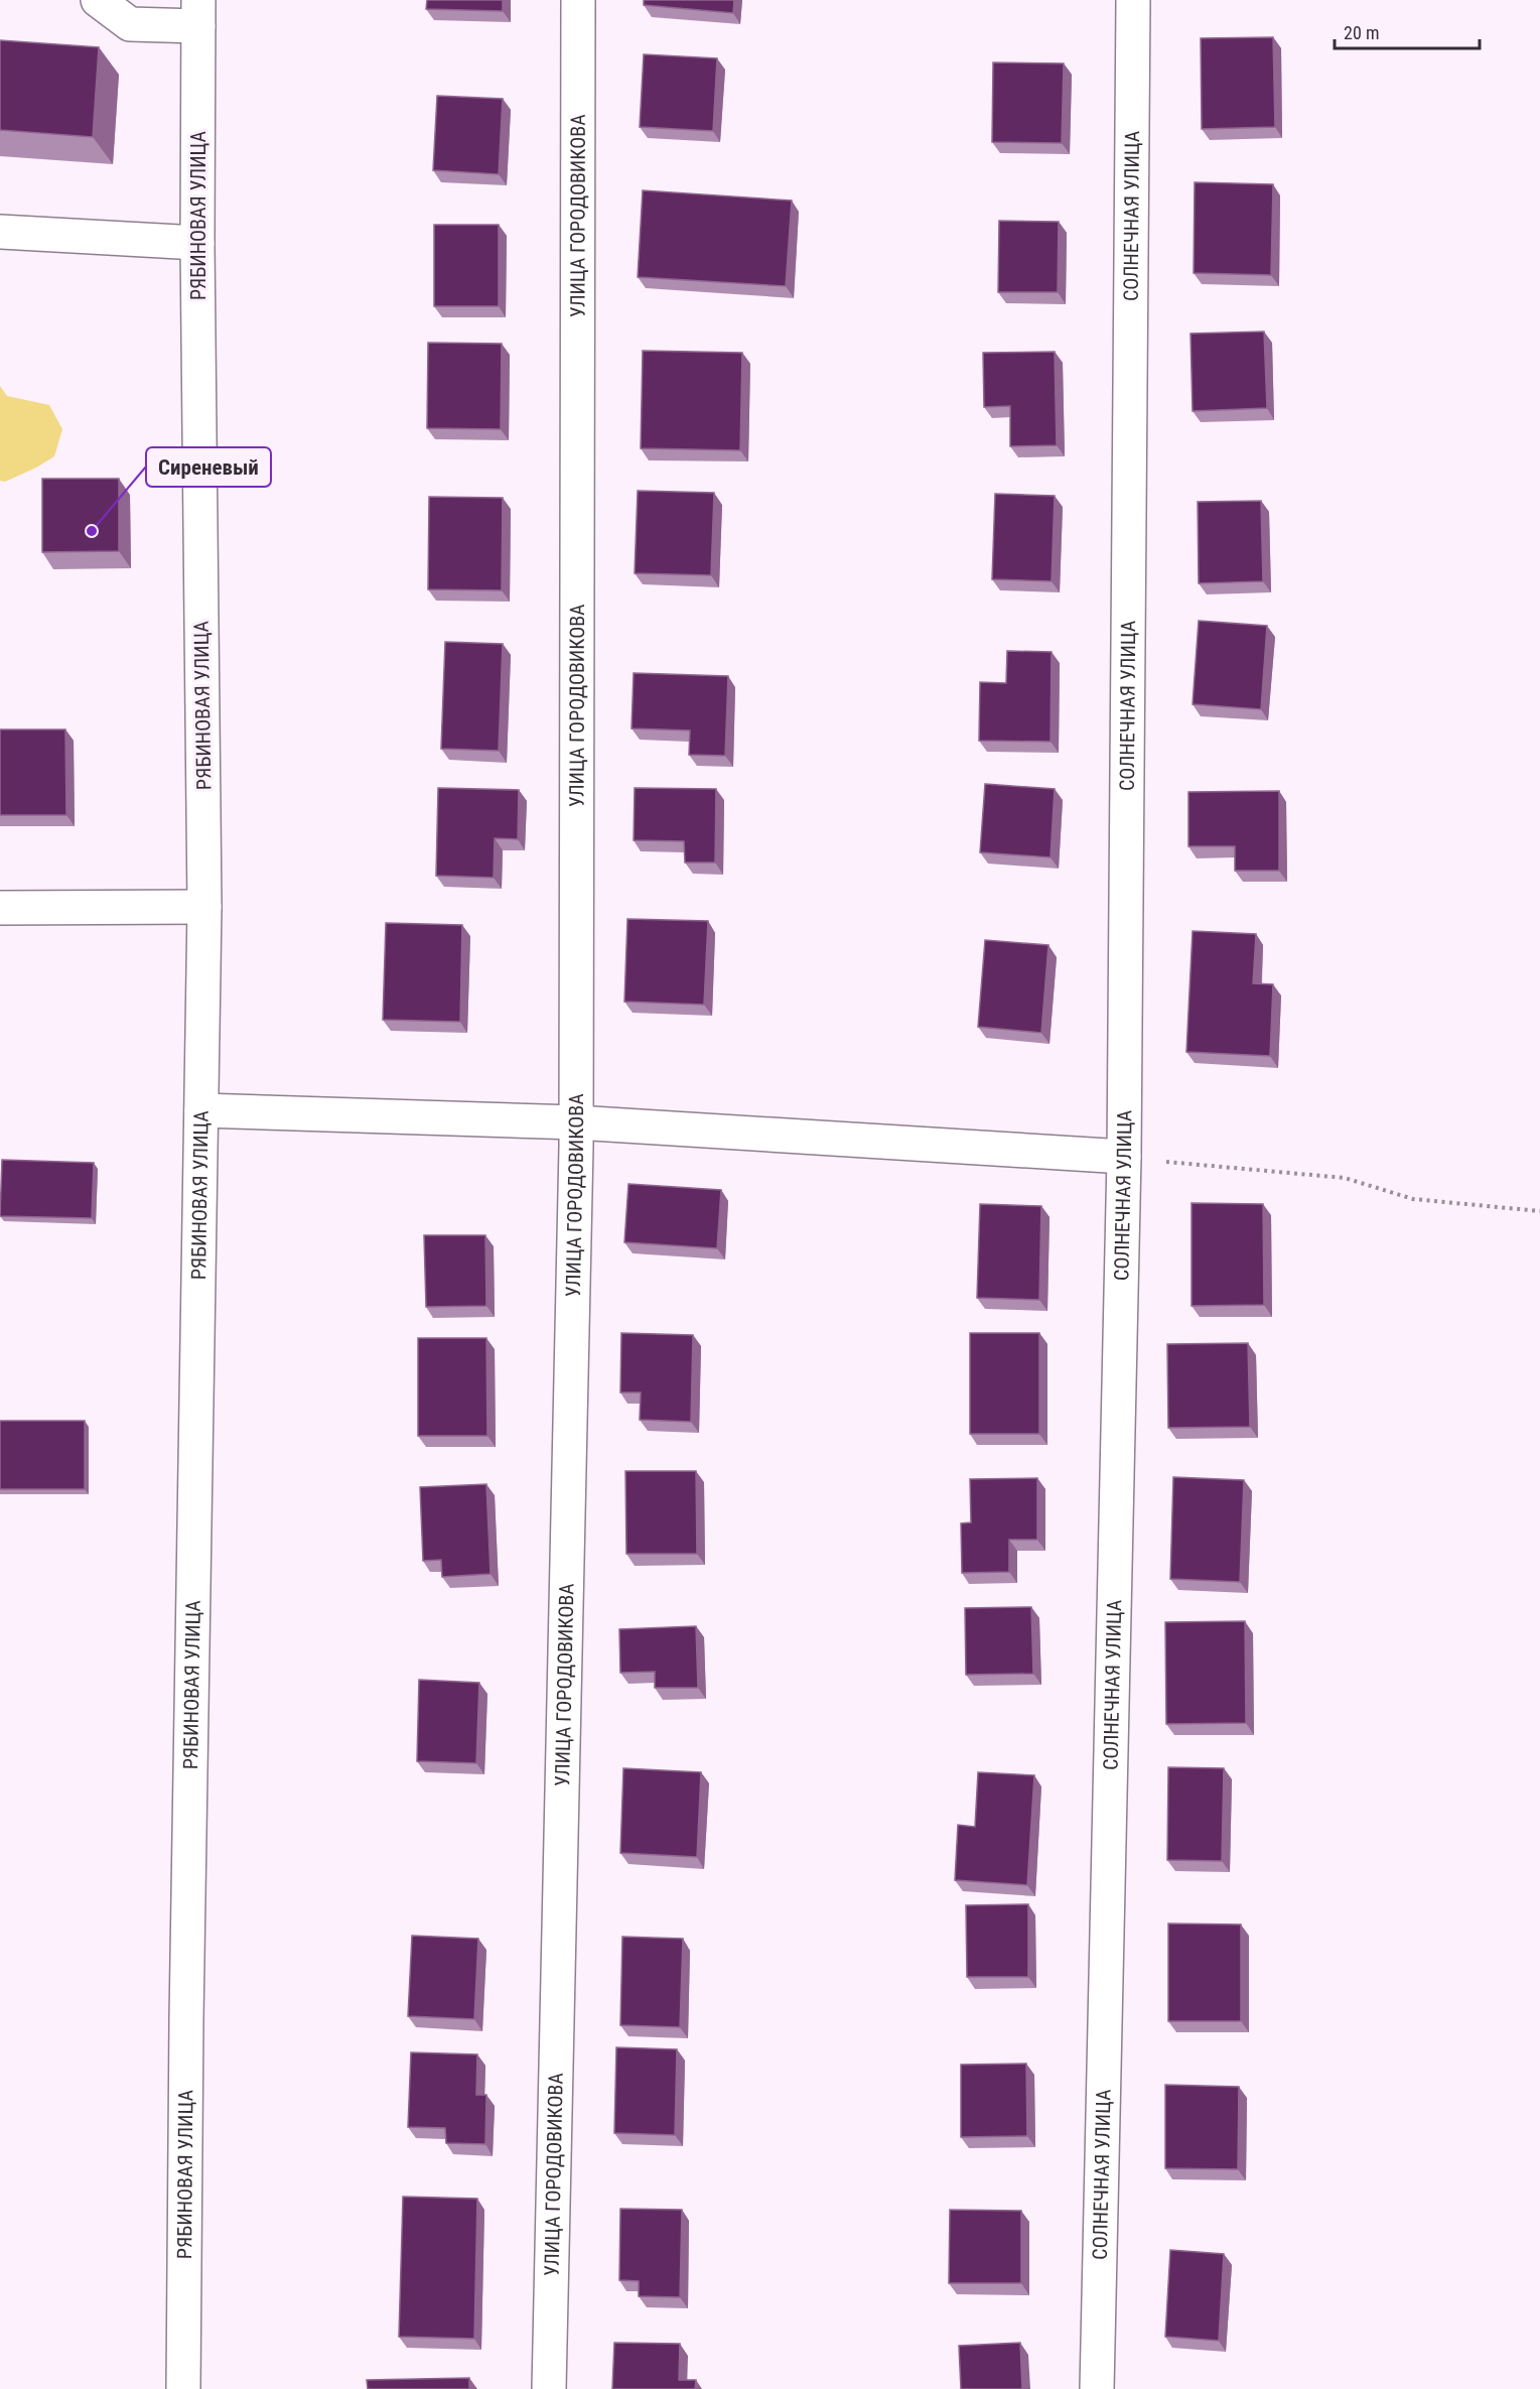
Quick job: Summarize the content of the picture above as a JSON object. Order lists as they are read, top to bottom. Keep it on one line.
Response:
{"streets":{"street":["РЯБИНОВАЯ УЛИЦА","УЛИЦА ГОРОДОВИКОВА","СОЛНЕЧНАЯ УЛИЦА"]},"places":["Сиреневый"],"scale_bar":"20 m"}
